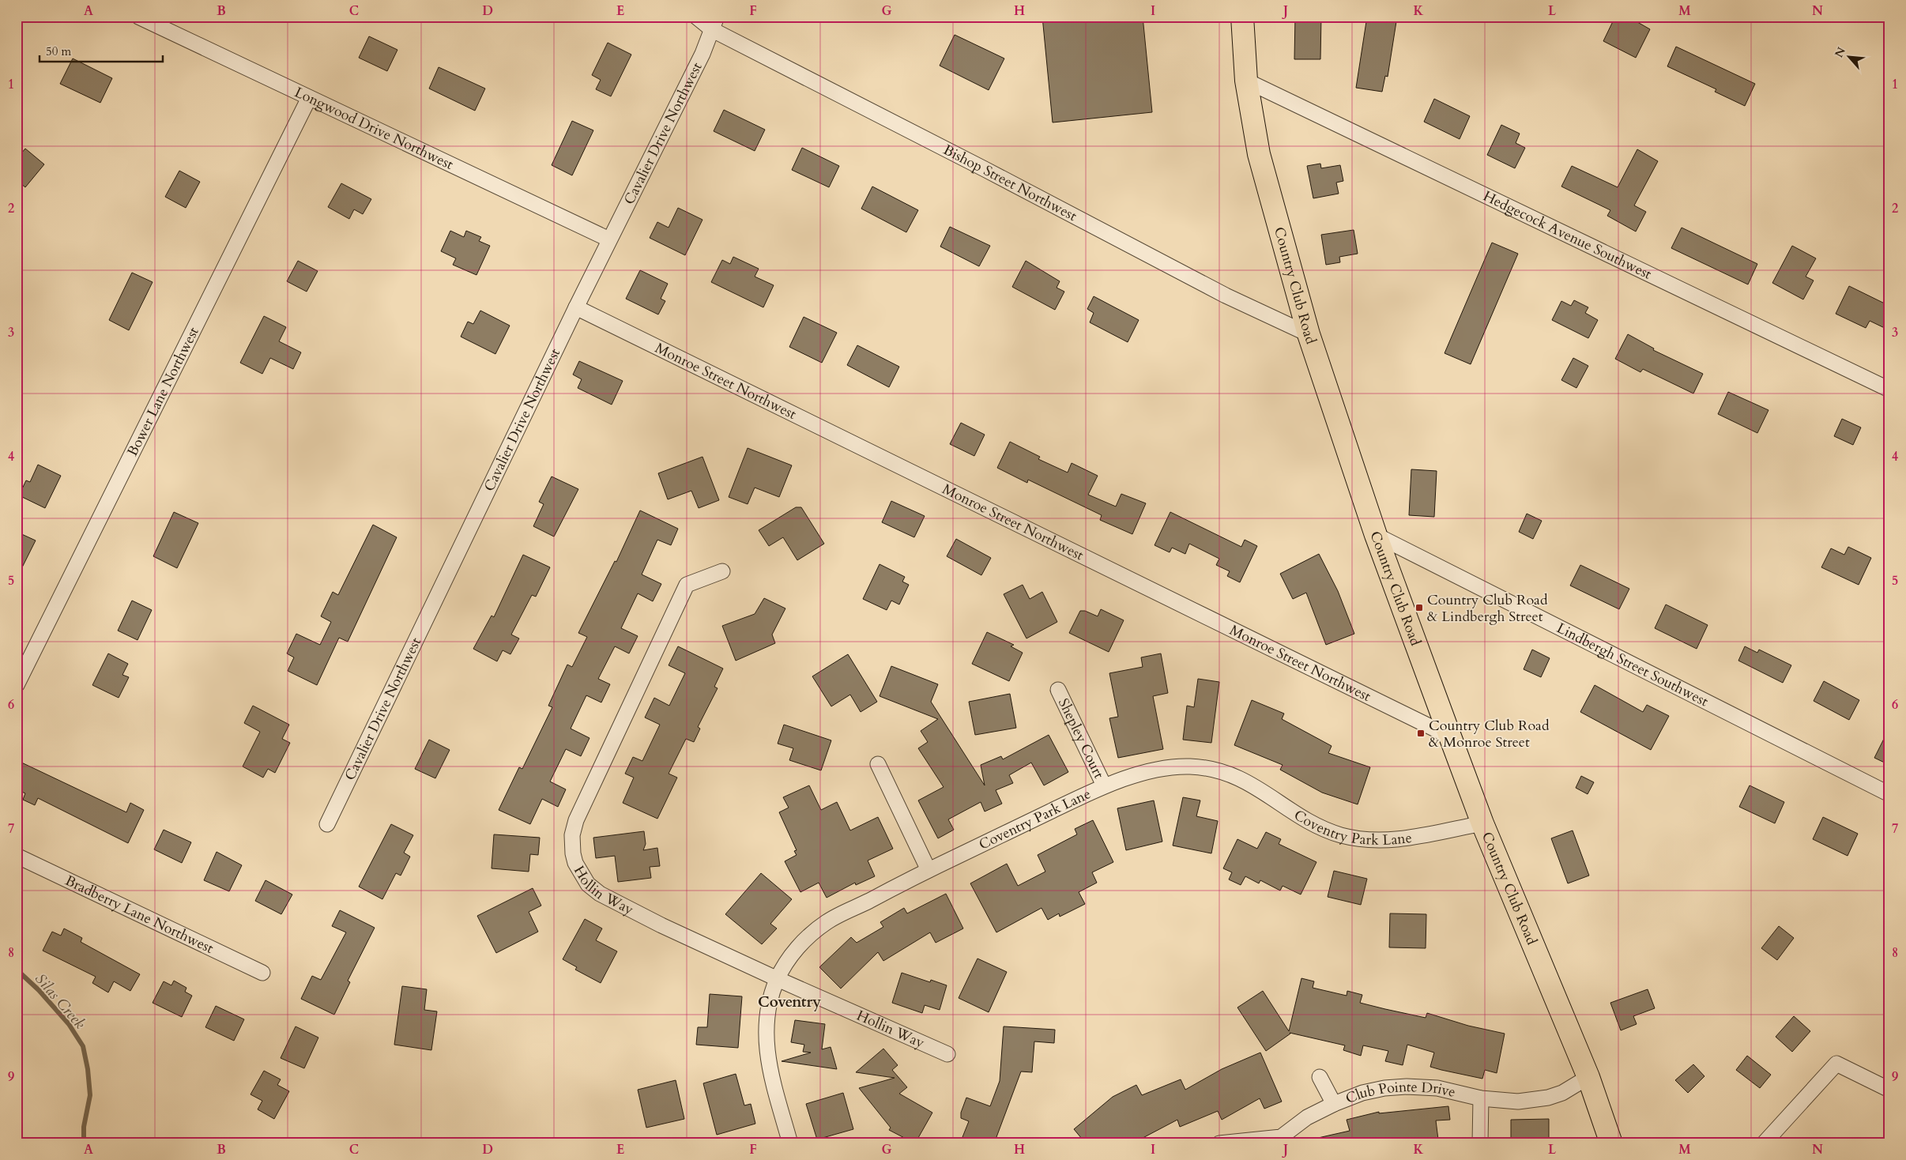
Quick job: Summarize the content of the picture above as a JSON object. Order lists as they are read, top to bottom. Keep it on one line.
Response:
{"streets":{"main road":["Country Club Road"],"street":["Longwood Drive Northwest","Cavalier Drive Northwest","Bishop Street Northwest","Hedgecock Avenue Southwest","Monroe Street Northwest","Bower Lane Northwest","Lindbergh Street Southwest","Shepley Court","Coventry Park Lane","Hollin Way","Bradberry Lane Northwest","Club Pointe Drive"]},"crossings":[["Longwood Drive Northwest","Cavalier Drive Northwest"],["Longwood Drive Northwest","Bower Lane Northwest"],["Cavalier Drive Northwest","Bishop Street Northwest"],["Cavalier Drive Northwest","Monroe Street Northwest"],["Bishop Street Northwest","Country Club Road"],["Hedgecock Avenue Southwest","Country Club Road"],["Country Club Road","Monroe Street Northwest"],["Country Club Road","Lindbergh Street Southwest"],["Country Club Road","Coventry Park Lane"],["Country Club Road","Club Pointe Drive"],["Shepley Court","Coventry Park Lane"],["Coventry Park Lane","Hollin Way"]],"districts":["Coventry"],"water":["Silas Creek"],"places":{"transit":["Country Club Road & Lindbergh Street","Country Club Road & Monroe Street"]},"scale_bar":"50 m","north":"top left","grid":{"columns":["A","B","C","D","E","F","G","H","I","J","K","L","M","N"],"rows":["1","2","3","4","5","6","7","8","9"]}}
